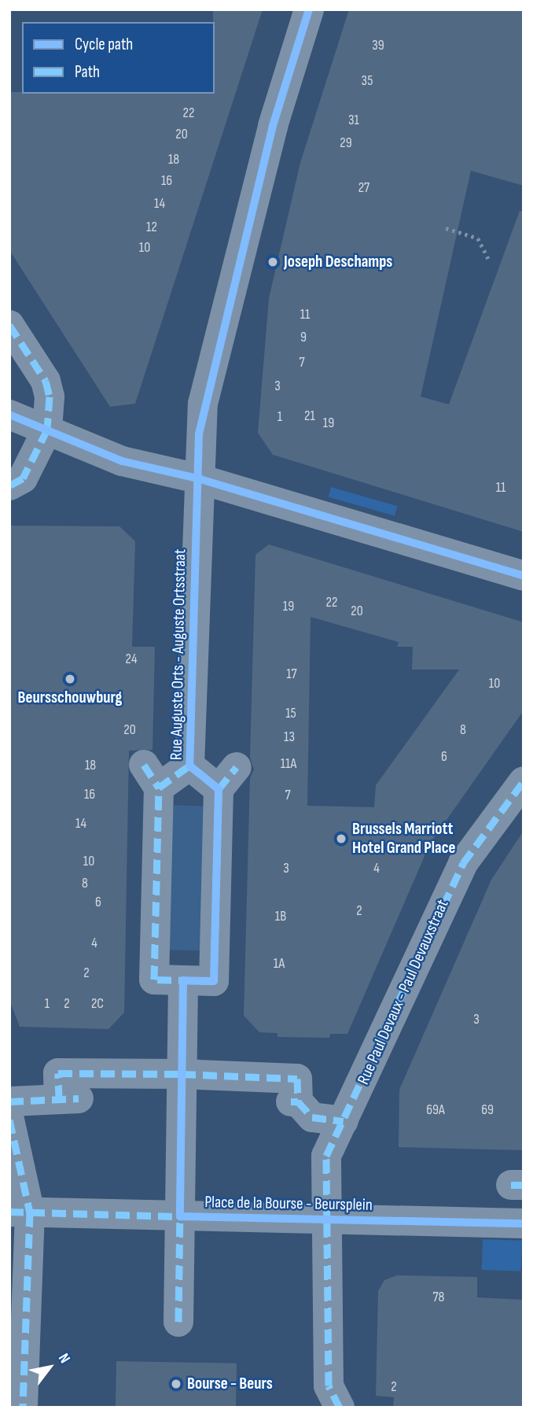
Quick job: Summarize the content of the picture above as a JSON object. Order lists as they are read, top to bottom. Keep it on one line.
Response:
{"streets":{"street":["Rue Auguste Orts - Auguste Ortsstraat","Rue Paul Devaux - Paul Devauxstraat","Place de la Bourse - Beursplein"]},"crossings":[["Rue Paul Devaux - Paul Devauxstraat","Place de la Bourse - Beursplein"]],"places":["Joseph Deschamps","Beursschouwburg","Brussels Marriott Hotel Grand Place","Bourse - Beurs"],"house_numbers":["39","35","22","31","20","29","18","16","27","14","12","10","11","9","7","3","21","1","19","11","22","19","20","24","17","10","15","20","8","13","6","11A","18","16","7","14","10","3","4","8","6","2","1B","4","1A","2","1","2","2C","3","69A","69","78","2"],"legend":["Cycle path","Path"],"north":"top right"}
